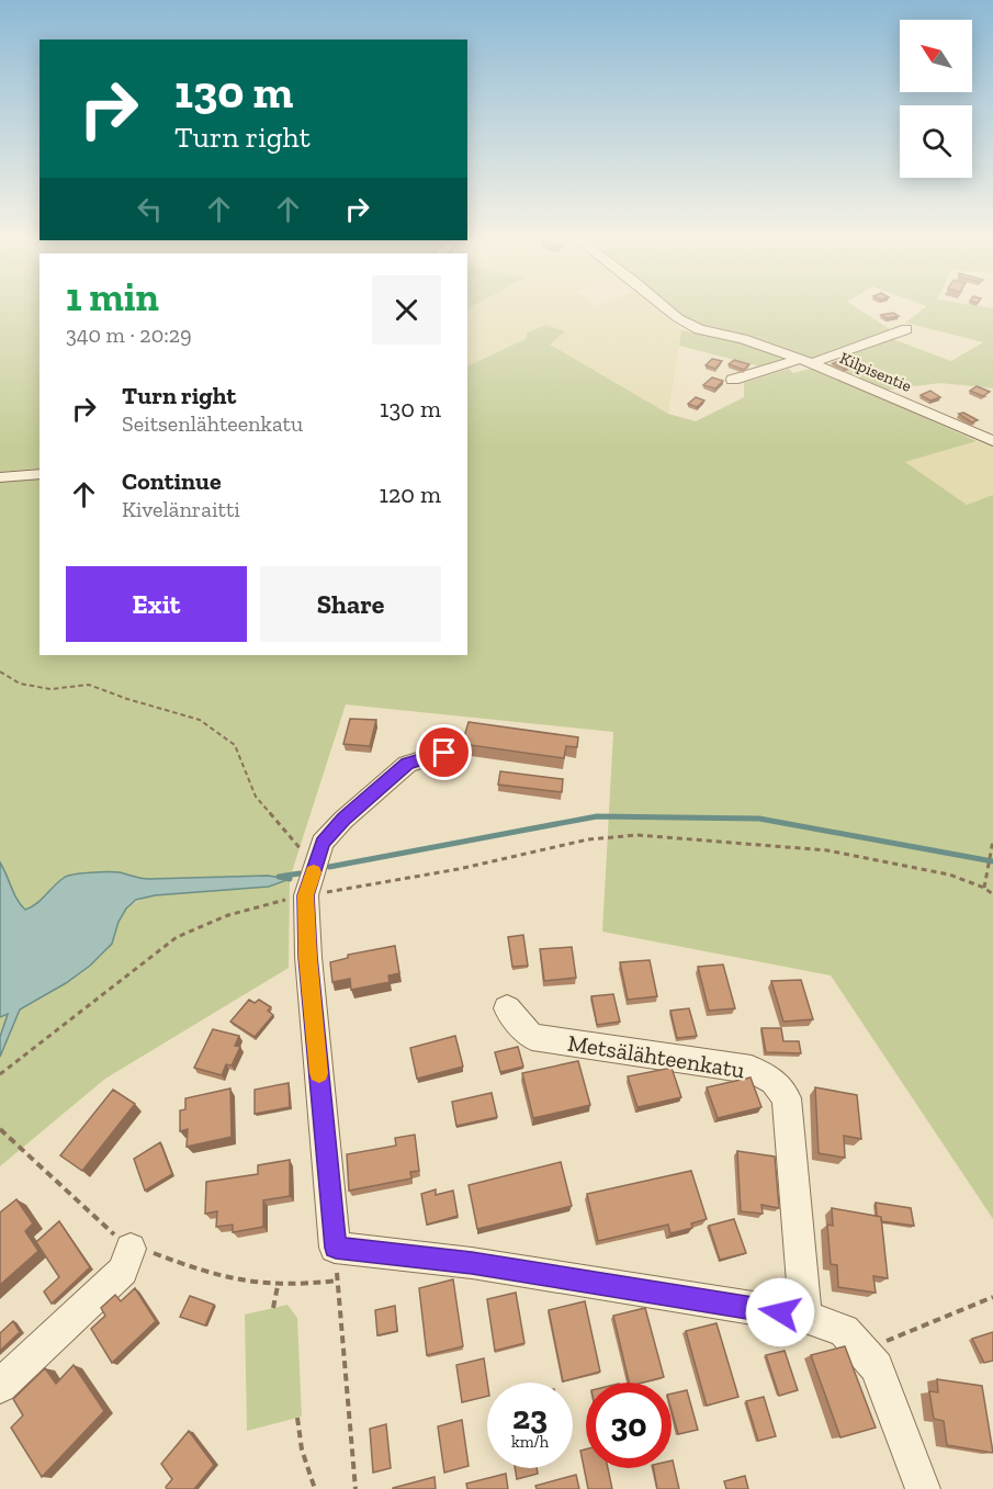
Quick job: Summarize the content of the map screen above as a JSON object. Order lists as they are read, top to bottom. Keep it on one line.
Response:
{"streets":{"street":["Kilpisentie","Metsälähteenkatu"]},"north":"top left","page":{"turn":["130 m","Turn right"],"heading":["1 min","340 m · 20:29"],"list":[{"name":"Turn right","note":"Seitsenlähteenkatu","value":"130 m"},{"name":"Continue","note":"Kivelänraitti","value":"120 m"}],"buttons":["Exit","Share"],"speed":"23 km/h","limit":"30"}}
